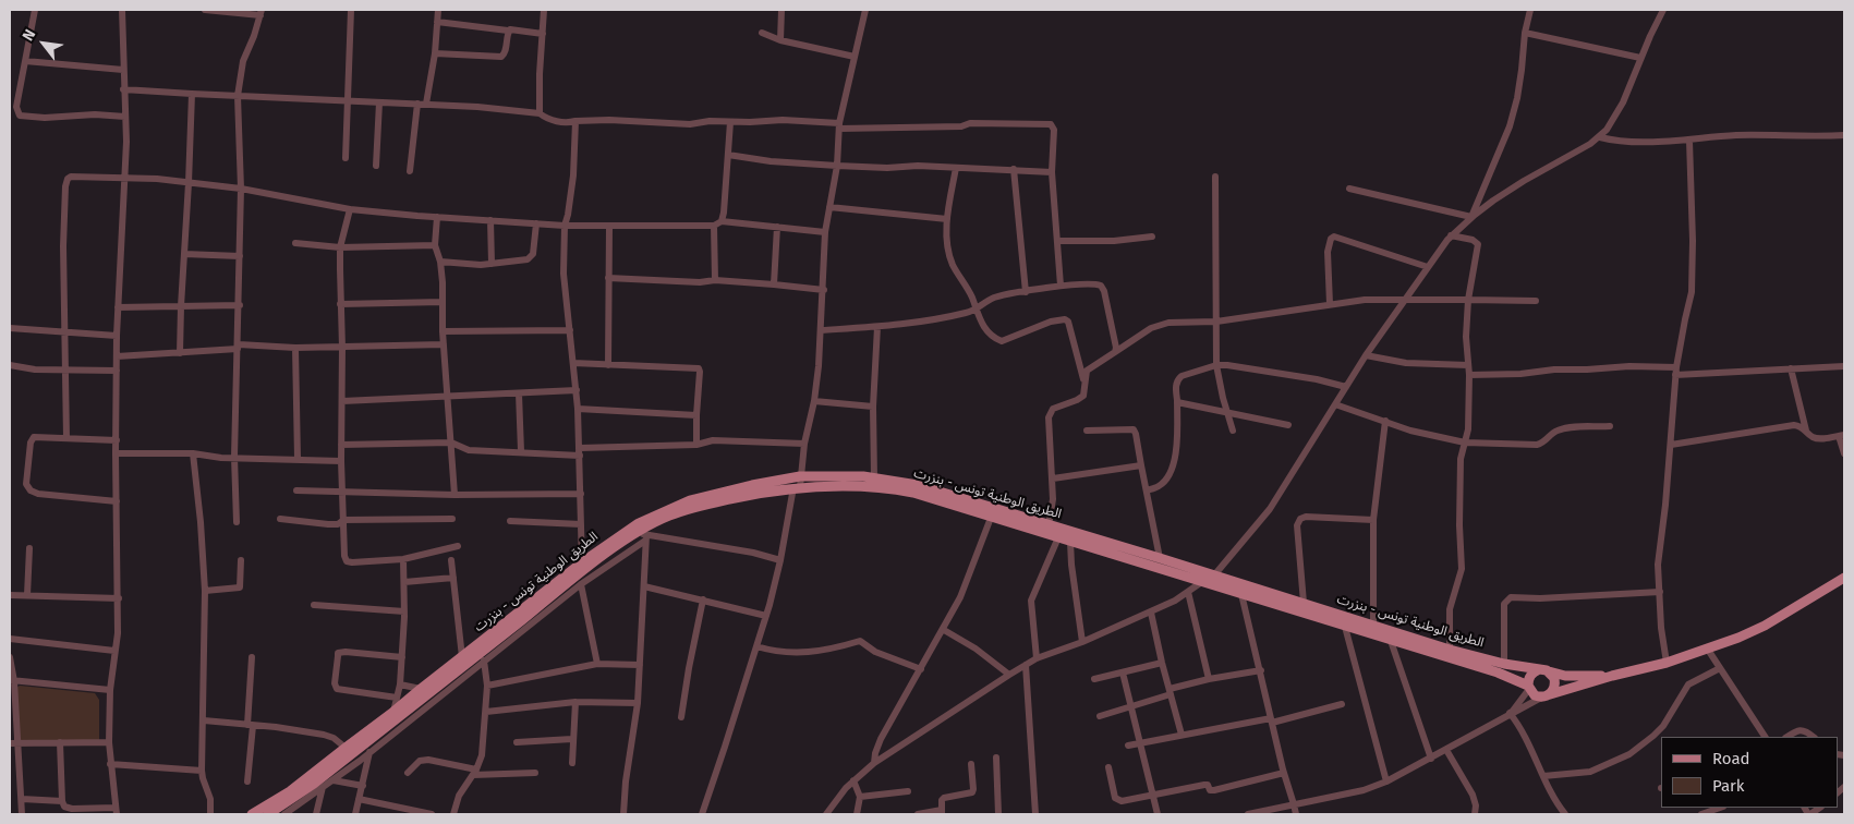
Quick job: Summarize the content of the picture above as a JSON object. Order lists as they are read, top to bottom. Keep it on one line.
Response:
{"streets":{"main road":["الطريق الوطنية تونس - بنزرت"]},"legend":["Road","Park"],"north":"top left"}
